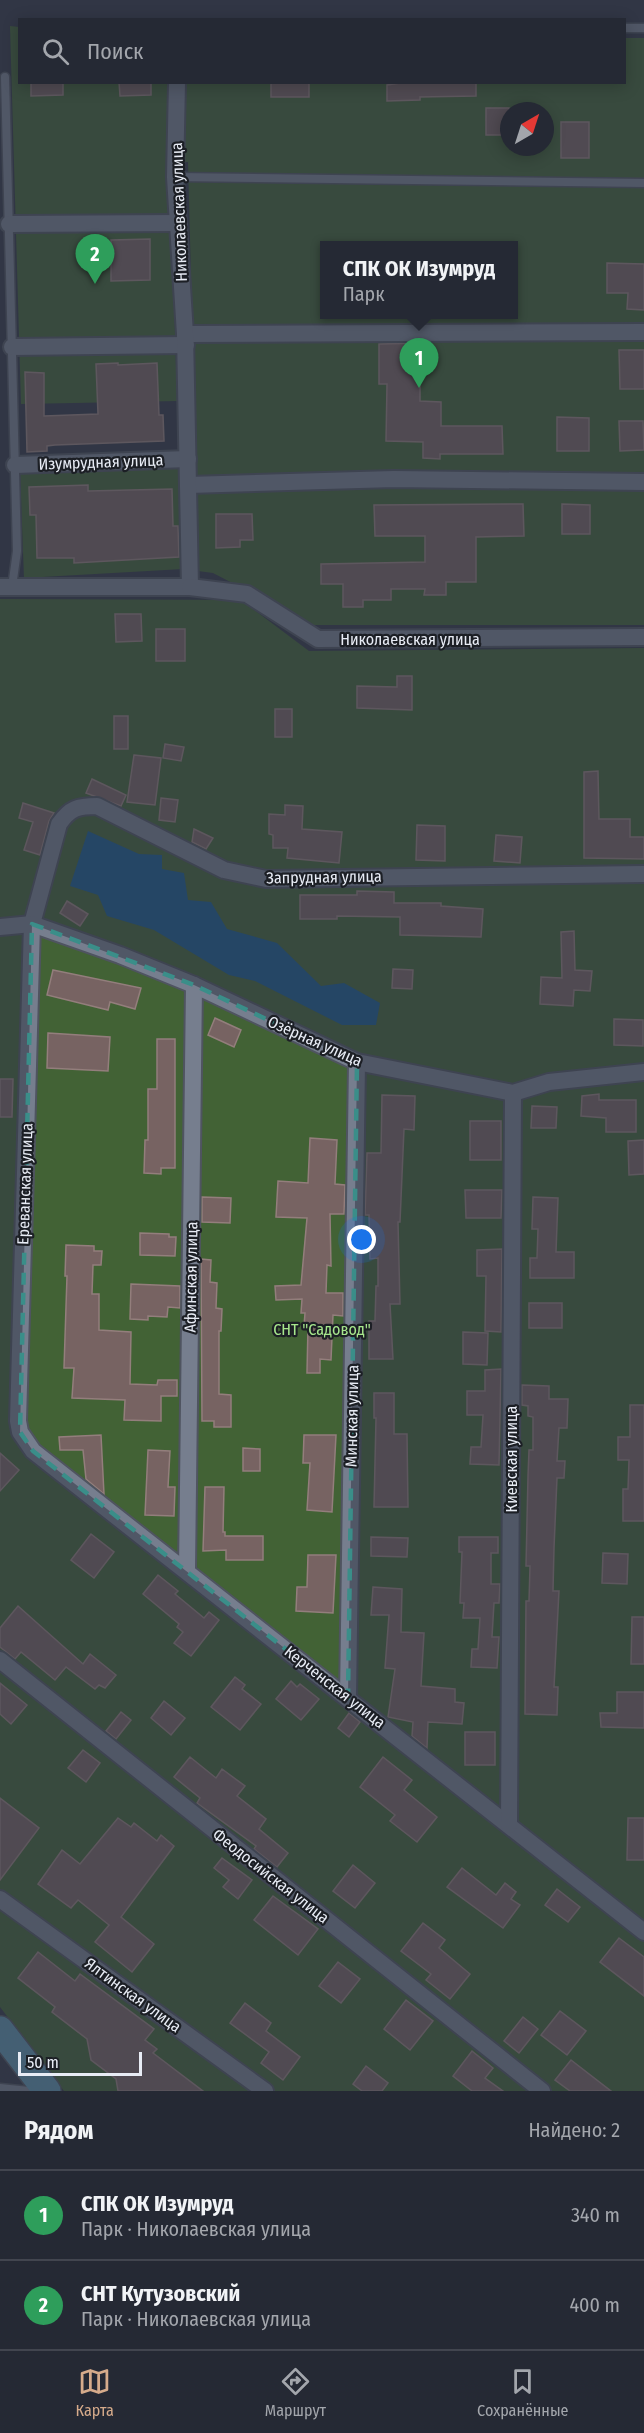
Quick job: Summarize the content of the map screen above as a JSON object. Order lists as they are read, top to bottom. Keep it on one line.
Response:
{"streets":{"street":["Николаевская улица","Изумрудная улица","Запрудная улица","Озёрная улица","Ереванская улица","Афинская улица","Минская улица","Киевская улица","Керченская улица","Феодосийская улица","Ялтинская улица"]},"crossings":[["Николаевская улица","Изумрудная улица"],["Запрудная улица","Озёрная улица"],["Запрудная улица","Ереванская улица"],["Озёрная улица","Ереванская улица"],["Озёрная улица","Афинская улица"],["Озёрная улица","Минская улица"],["Озёрная улица","Киевская улица"],["Ереванская улица","Керченская улица"],["Афинская улица","Керченская улица"],["Минская улица","Керченская улица"],["Киевская улица","Керченская улица"]],"parks":["СНТ \"Садовод\""],"scale_bar":"50 m","north":"top right","page":{"search":"Поиск","pins":["2","1"],"popup":["СПК ОК Изумруд","Парк"],"scale":"50 m","heading":["Рядом","Найдено: 2"],"list":[{"mark":"1","name":"СПК ОК Изумруд","note":"Парк · Николаевская улица","value":"340 m"},{"mark":"2","name":"СНТ Кутузовский","note":"Парк · Николаевская улица","value":"400 m"}],"nav":["Карта","Маршрут","Сохранённые"]}}
